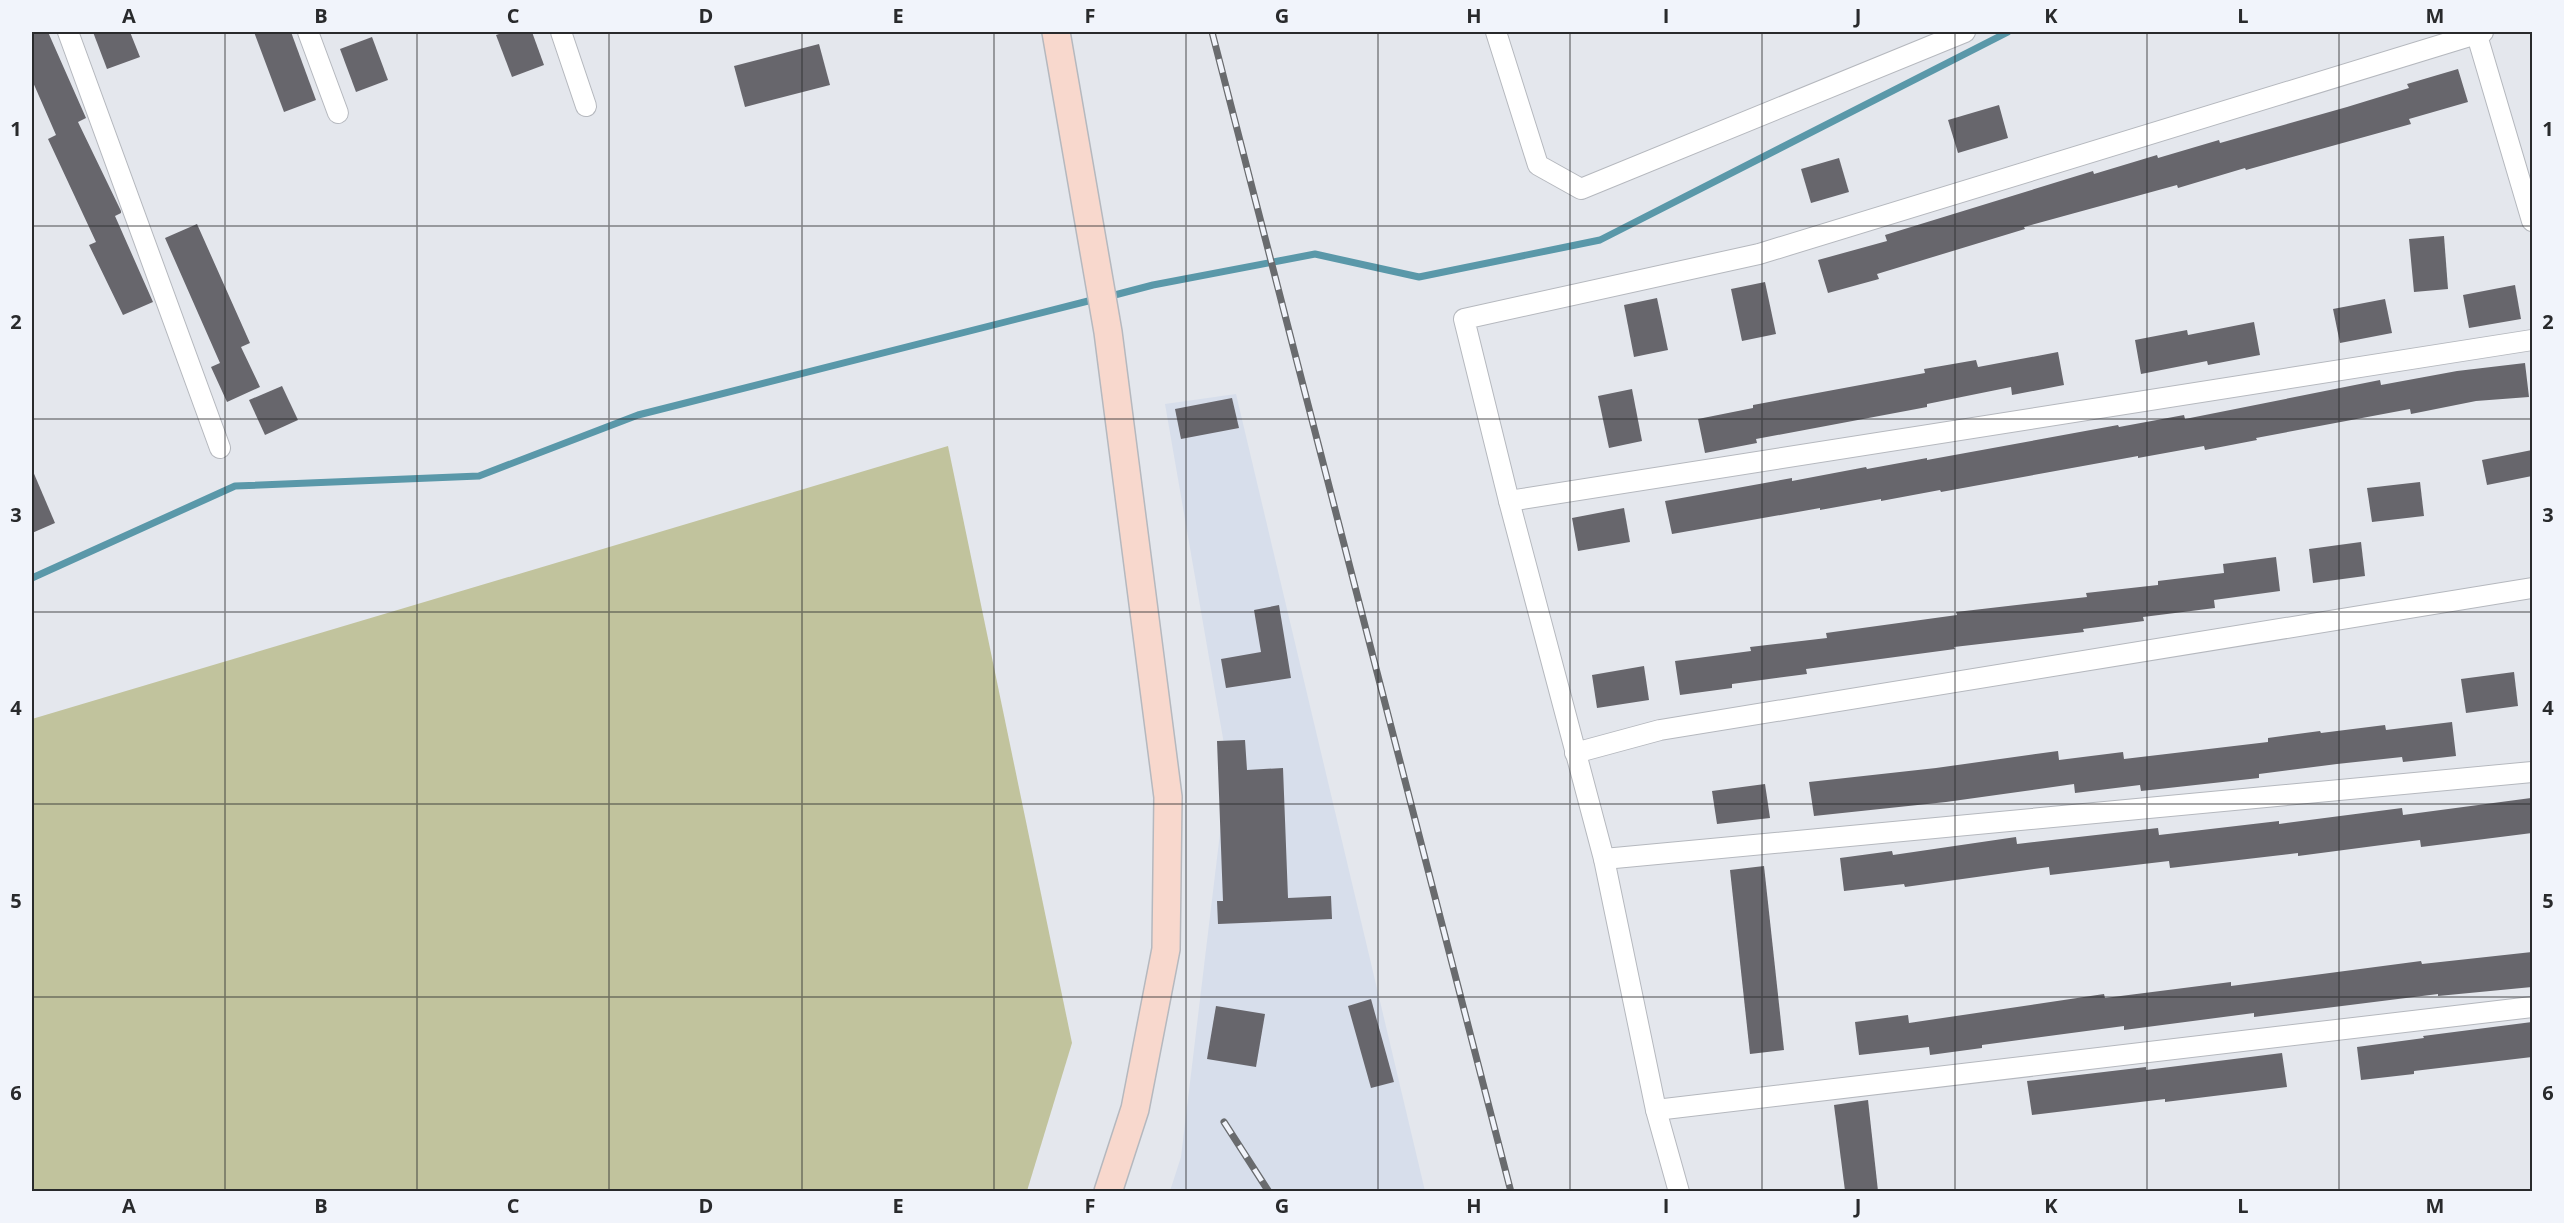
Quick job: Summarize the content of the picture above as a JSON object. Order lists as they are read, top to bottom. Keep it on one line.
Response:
{"grid":{"columns":["A","B","C","D","E","F","G","H","I","J","K","L","M"],"rows":["1","2","3","4","5","6"]}}
